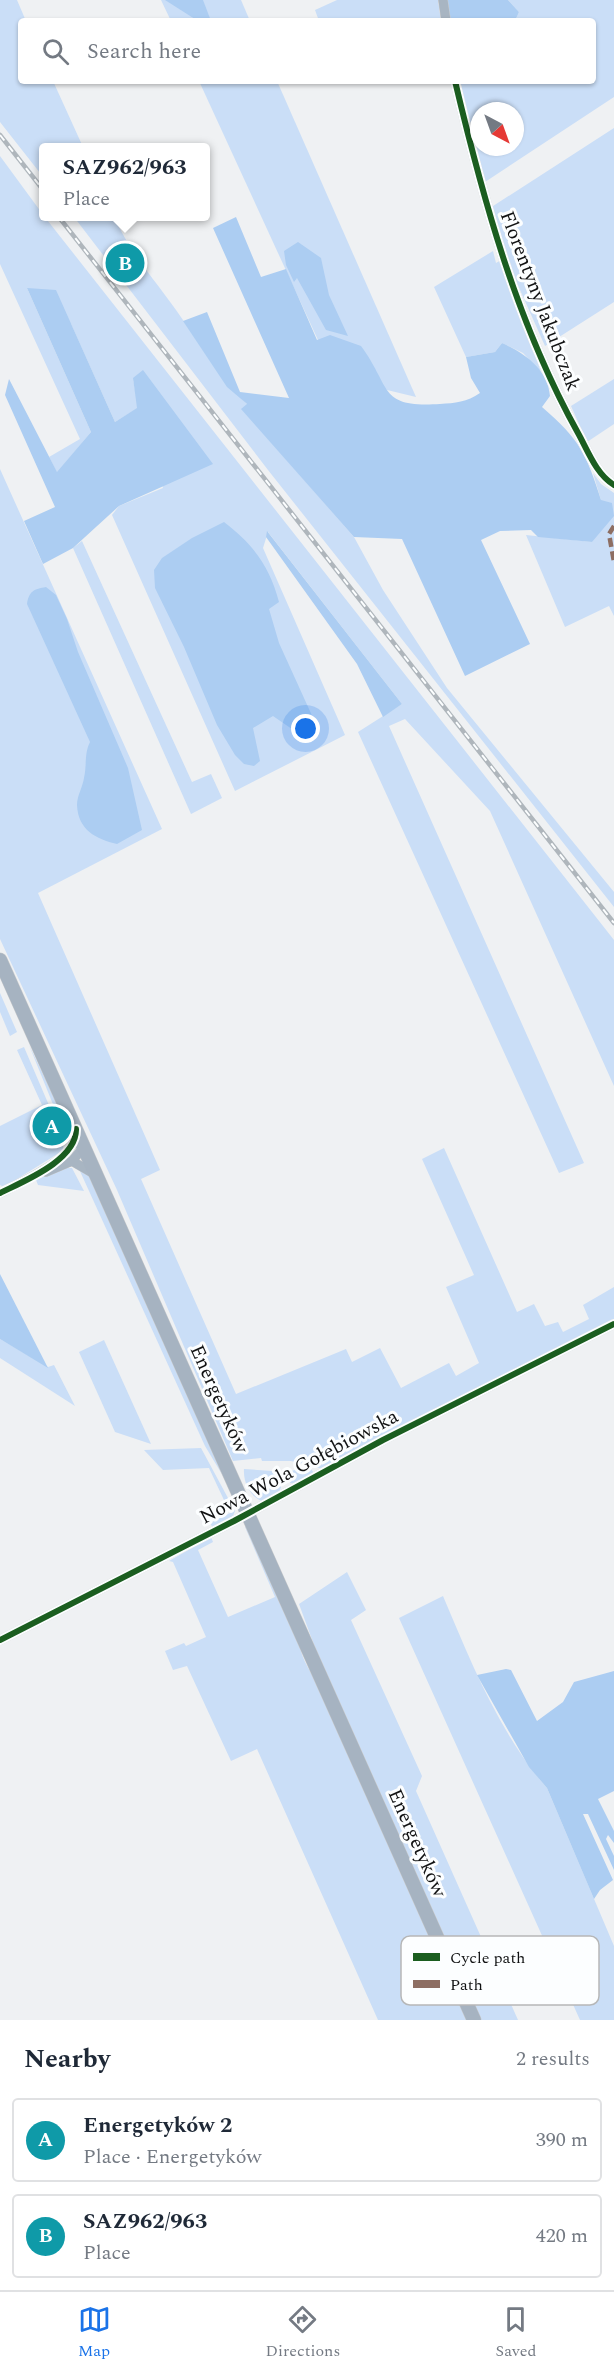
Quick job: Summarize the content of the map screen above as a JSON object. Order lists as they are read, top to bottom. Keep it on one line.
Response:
{"streets":{"main road":["Energetyków"],"street":["Florentyny Jakubczak","Nowa Wola Gołębiowska"]},"crossings":[["Energetyków","Nowa Wola Gołębiowska"]],"legend":["Cycle path","Path"],"north":"bottom right","page":{"search":"Search here","popup":["SAZ962/963","Place"],"pins":["B","A"],"heading":["Nearby","2 results"],"list":[{"mark":"A","name":"Energetyków 2","note":"Place · Energetyków","value":"390 m"},{"mark":"B","name":"SAZ962/963","note":"Place","value":"420 m"}],"nav":["Map","Directions","Saved"]}}
